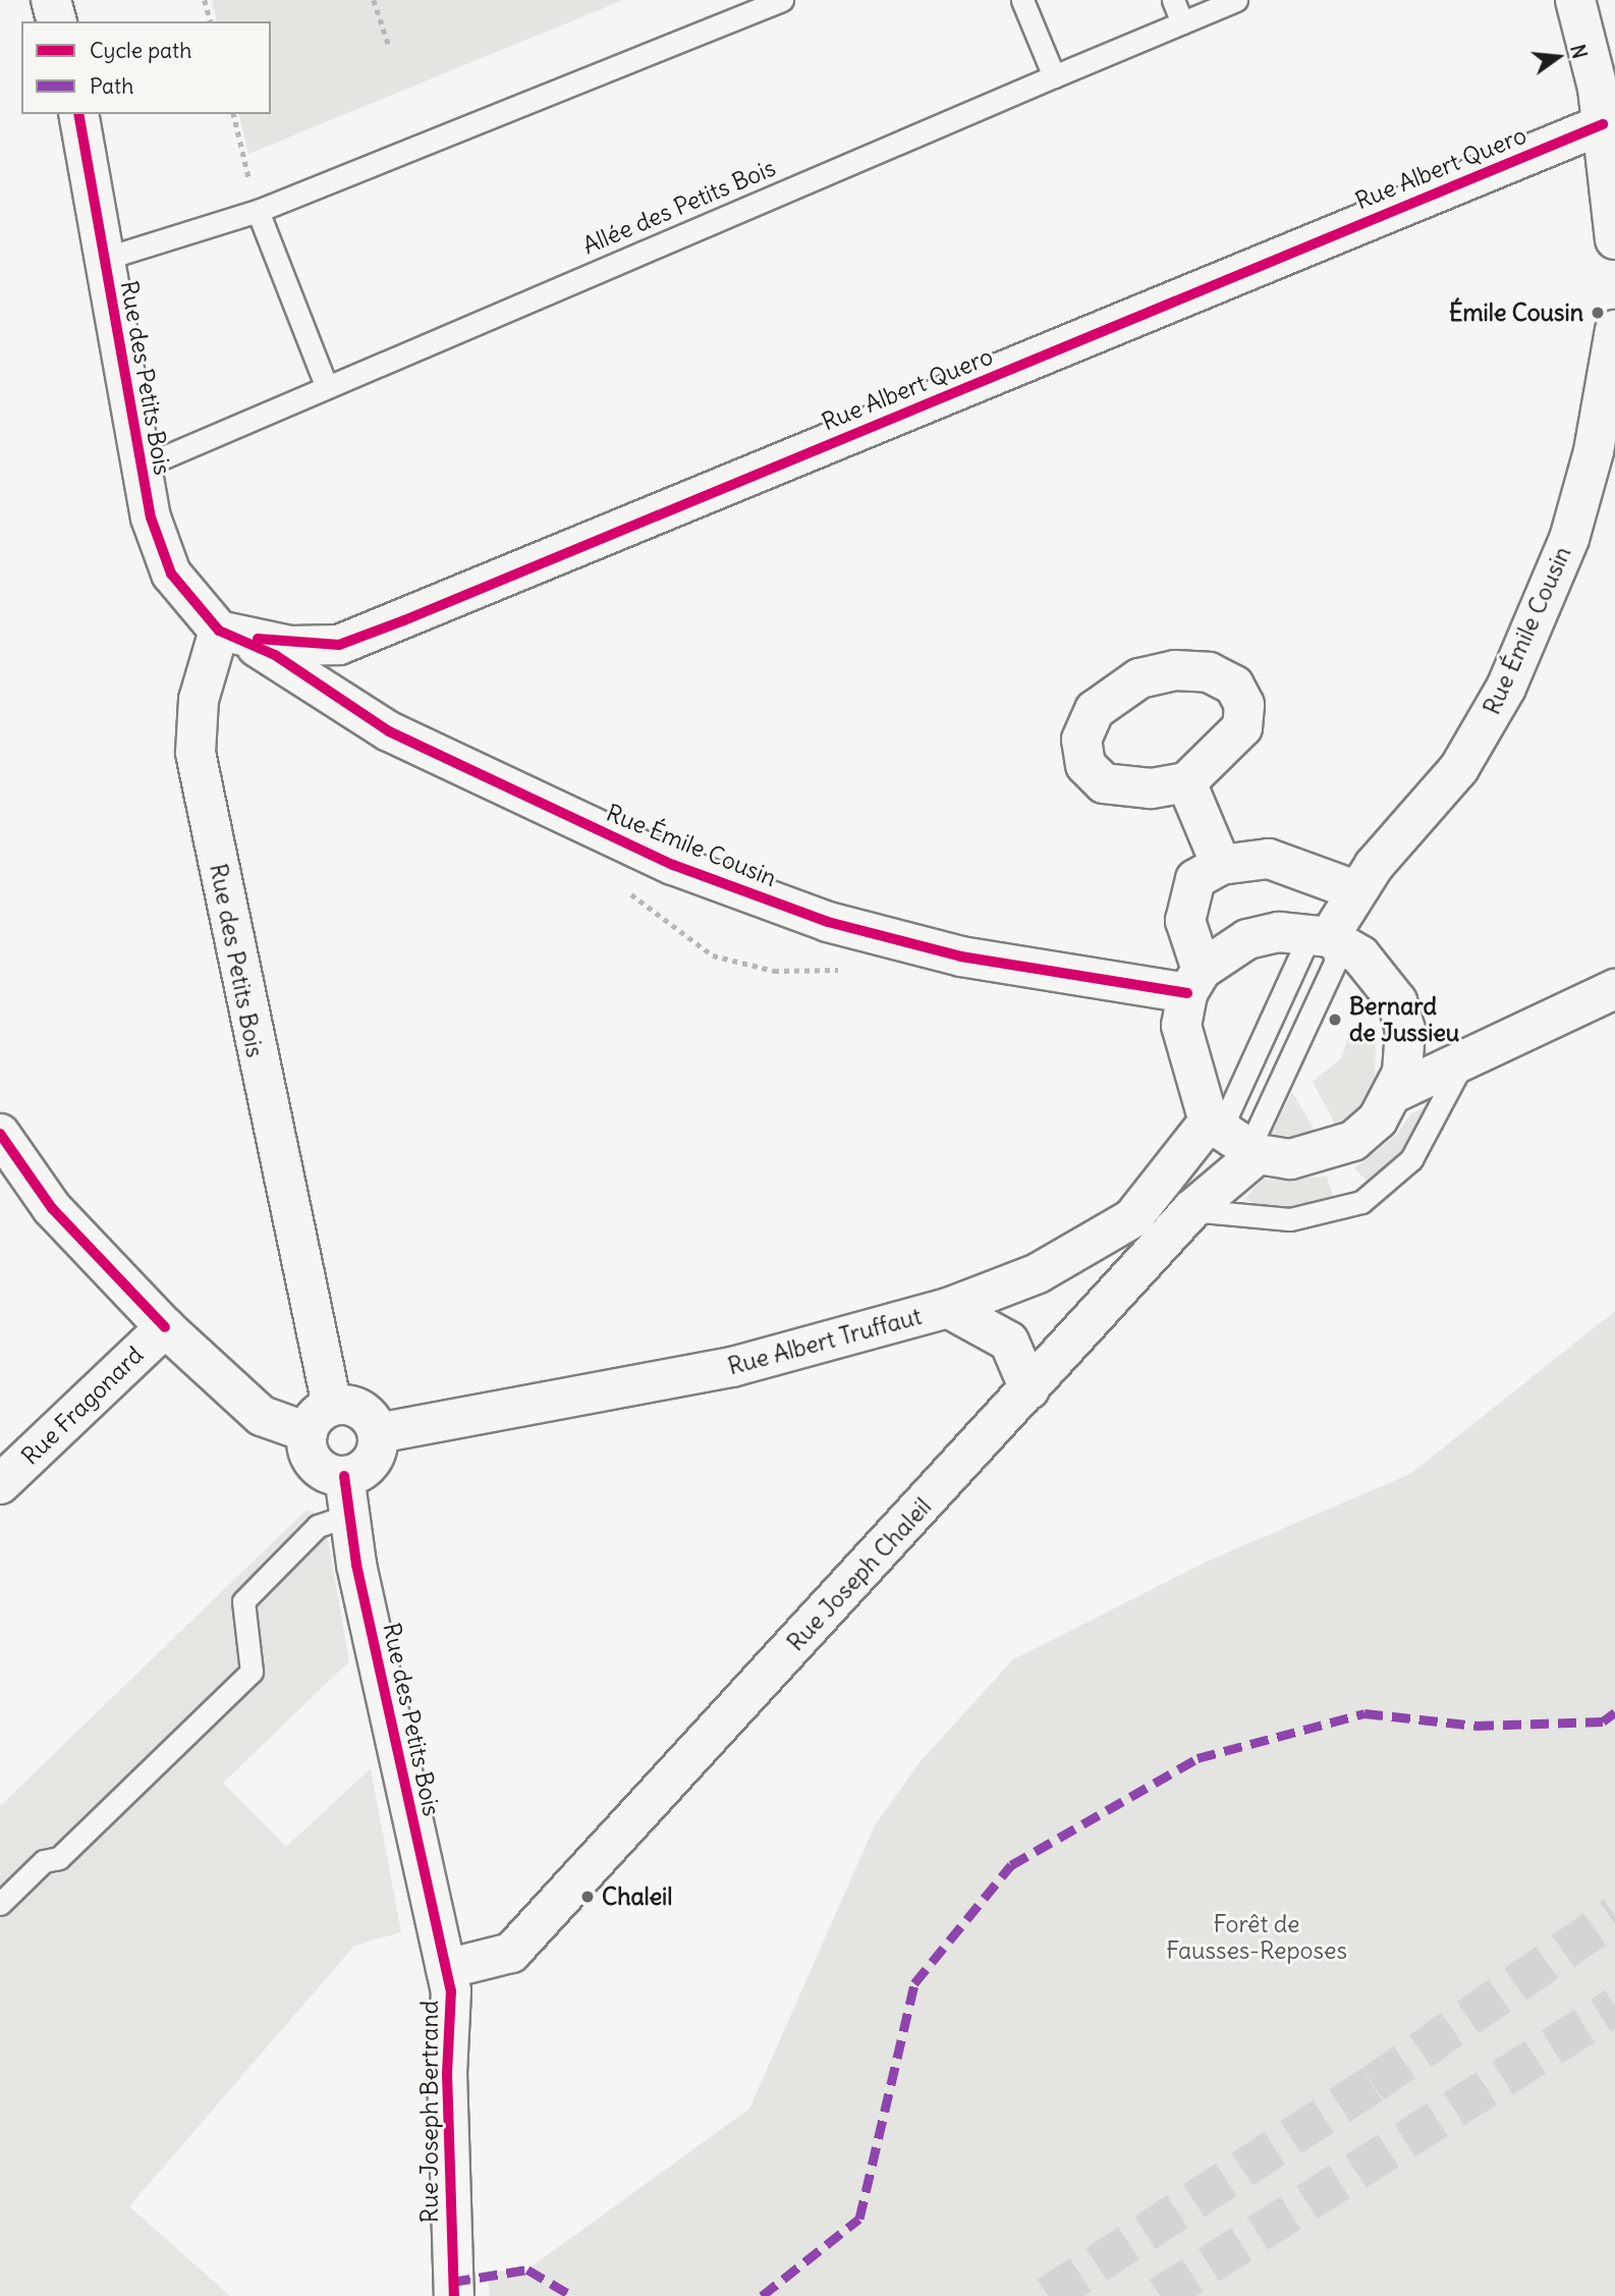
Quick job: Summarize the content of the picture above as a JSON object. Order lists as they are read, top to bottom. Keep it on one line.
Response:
{"streets":{"street":["Rue Albert Quero","Rue des Petits Bois","Rue Émile Cousin","Rue Albert Truffaut","Rue Fragonard","Rue Joseph Chaleil","Rue Joseph Bertrand"],"lane":["Allée des Petits Bois"]},"crossings":[["Rue Albert Quero","Rue des Petits Bois"],["Rue Albert Quero","Rue Émile Cousin"],["Allée des Petits Bois","Rue des Petits Bois"],["Rue des Petits Bois","Rue Émile Cousin"],["Rue des Petits Bois","Rue Albert Truffaut"],["Rue des Petits Bois","Rue Joseph Chaleil"],["Rue des Petits Bois","Rue Joseph Bertrand"],["Rue Joseph Chaleil","Rue Joseph Bertrand"]],"parks":["Forêt de Fausses-Reposes"],"places":["Émile Cousin","Bernard de Jussieu","Chaleil"],"legend":["Cycle path","Path"],"north":"right"}
